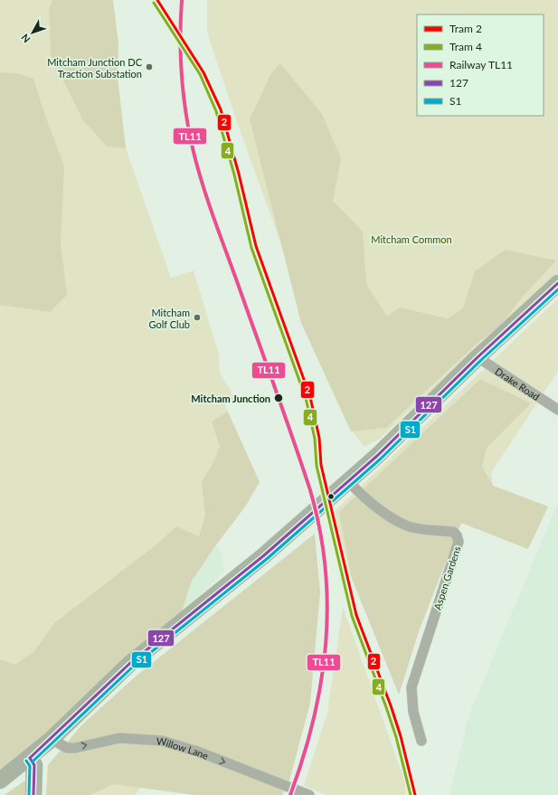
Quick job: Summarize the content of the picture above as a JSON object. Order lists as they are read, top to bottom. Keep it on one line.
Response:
{"streets":{"street":["Drake Road","Aspen Gardens","Willow Lane"]},"one_way":["Willow Lane"],"parks":["Mitcham Common"],"places":["Mitcham Junction DC Traction Substation","Mitcham Golf Club","Mitcham Junction"],"lines":["tram line 2","rail line TL11","tram line 4","transit line 127","transit line S1"],"legend":["Tram 2","Tram 4","Railway TL11","127","S1"],"north":"bottom left"}
